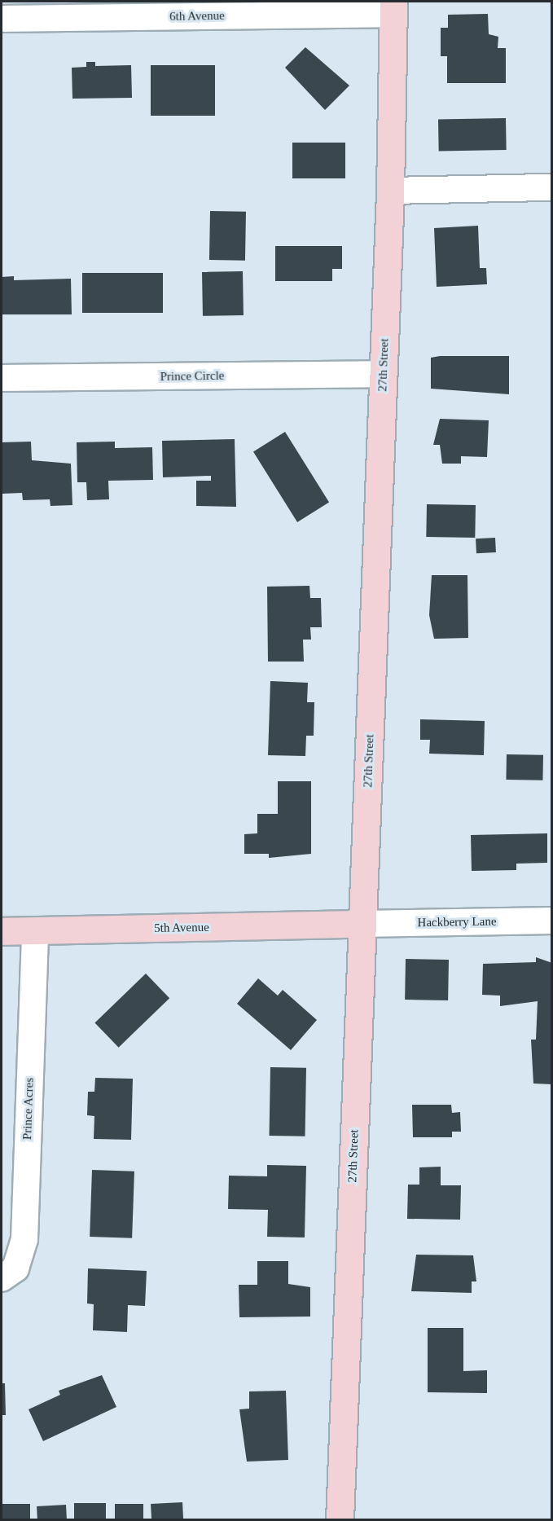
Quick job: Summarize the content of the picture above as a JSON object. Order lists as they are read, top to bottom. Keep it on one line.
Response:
{"streets":{"street":["6th Avenue","27th Street","Prince Circle","Hackberry Lane","5th Avenue","Prince Acres"]},"crossings":[["6th Avenue","27th Street"],["27th Street","Prince Circle"],["27th Street","Hackberry Lane"],["27th Street","5th Avenue"],["Hackberry Lane","5th Avenue"],["5th Avenue","Prince Acres"]]}
